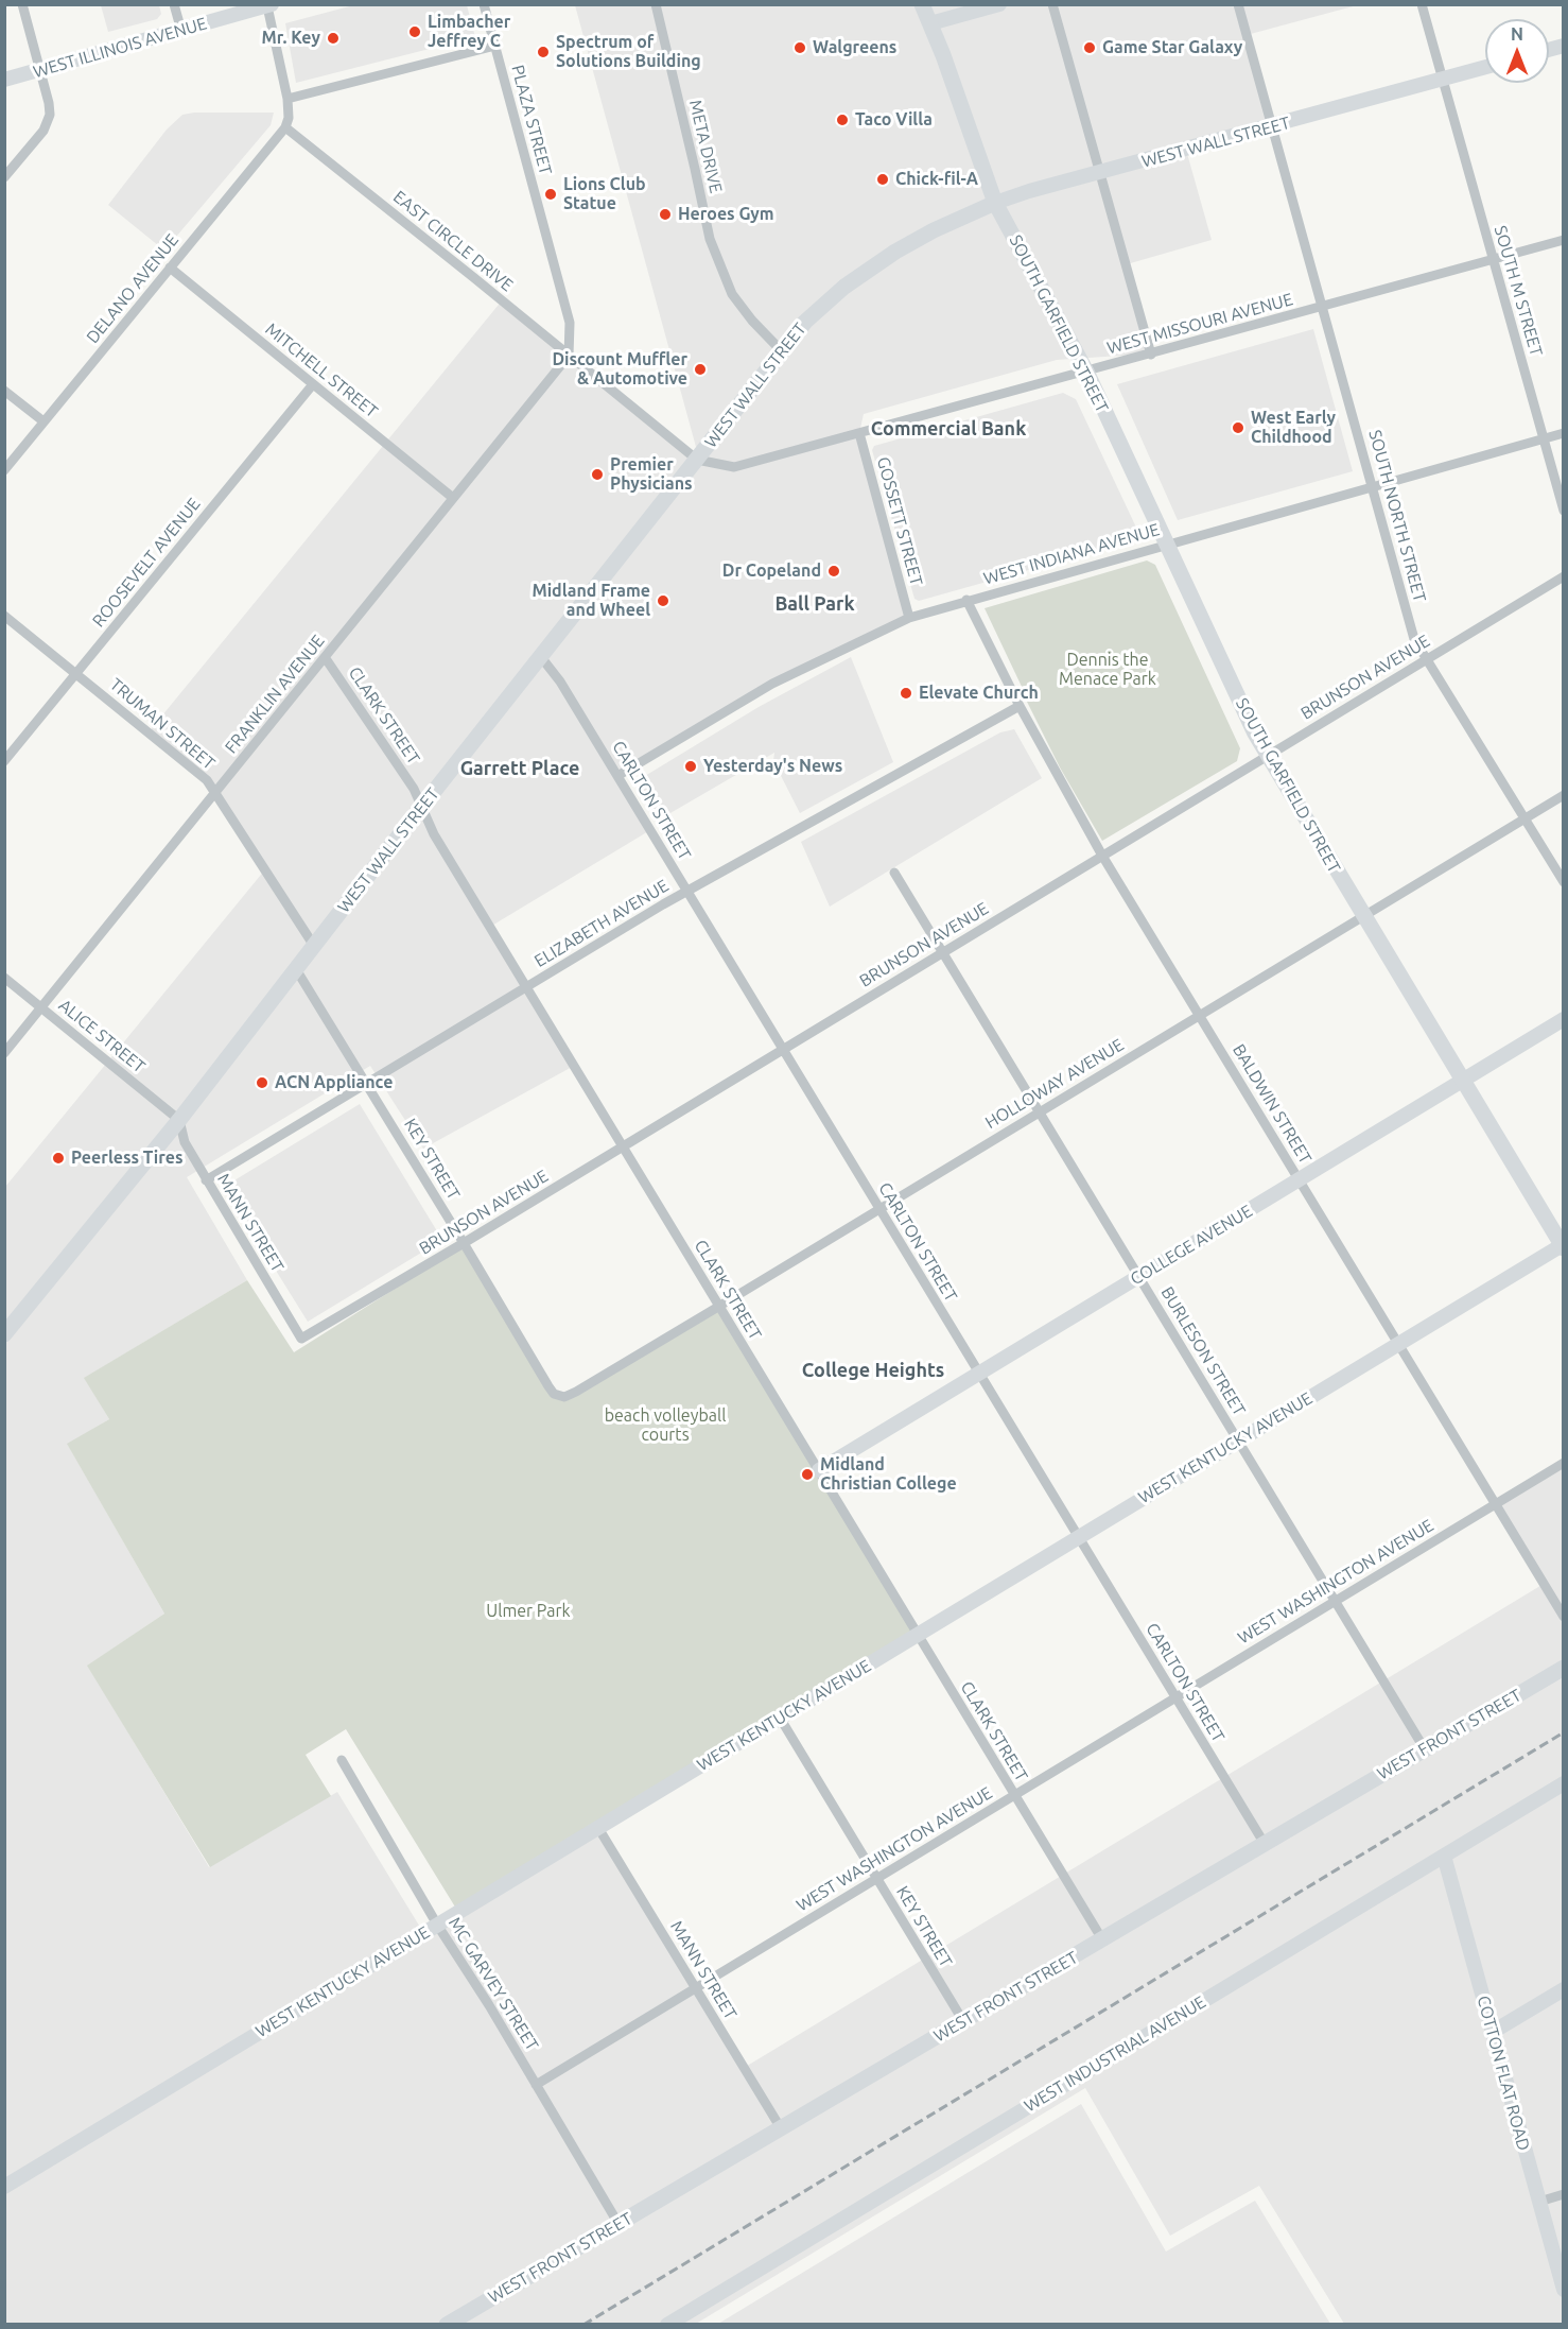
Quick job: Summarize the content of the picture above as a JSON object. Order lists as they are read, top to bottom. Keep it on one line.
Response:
{"streets":{"main road":["WEST WALL STREET","SOUTH GARFIELD STREET","WEST FRONT STREET"],"street":["WEST ILLINOIS AVENUE","PLAZA STREET","META DRIVE","EAST CIRCLE DRIVE","DELANO AVENUE","SOUTH M STREET","WEST MISSOURI AVENUE","MITCHELL STREET","SOUTH NORTH STREET","GOSSETT STREET","WEST INDIANA AVENUE","ROOSEVELT AVENUE","BRUNSON AVENUE","FRANKLIN AVENUE","CLARK STREET","TRUMAN STREET","CARLTON STREET","ELIZABETH AVENUE","ALICE STREET","HOLLOWAY AVENUE","BALDWIN STREET","KEY STREET","MANN STREET","COLLEGE AVENUE","BURLESON STREET","WEST KENTUCKY AVENUE","WEST WASHINGTON AVENUE","MC GARVEY STREET","WEST INDUSTRIAL AVENUE","COTTON FLAT ROAD"]},"crossings":[["PLAZA STREET","EAST CIRCLE DRIVE"],["PLAZA STREET","FRANKLIN AVENUE"],["WEST WALL STREET","META DRIVE"],["WEST WALL STREET","EAST CIRCLE DRIVE"],["WEST WALL STREET","SOUTH M STREET"],["WEST WALL STREET","SOUTH GARFIELD STREET"],["WEST WALL STREET","WEST MISSOURI AVENUE"],["WEST WALL STREET","SOUTH NORTH STREET"],["WEST WALL STREET","CLARK STREET"],["WEST WALL STREET","TRUMAN STREET"],["WEST WALL STREET","CARLTON STREET"],["WEST WALL STREET","ALICE STREET"],["WEST WALL STREET","KEY STREET"],["WEST WALL STREET","MANN STREET"],["EAST CIRCLE DRIVE","DELANO AVENUE"],["EAST CIRCLE DRIVE","WEST MISSOURI AVENUE"],["EAST CIRCLE DRIVE","FRANKLIN AVENUE"],["DELANO AVENUE","MITCHELL STREET"],["SOUTH M STREET","WEST MISSOURI AVENUE"],["SOUTH M STREET","WEST INDIANA AVENUE"],["SOUTH GARFIELD STREET","WEST MISSOURI AVENUE"],["SOUTH GARFIELD STREET","WEST INDIANA AVENUE"],["SOUTH GARFIELD STREET","BRUNSON AVENUE"],["SOUTH GARFIELD STREET","HOLLOWAY AVENUE"],["SOUTH GARFIELD STREET","COLLEGE AVENUE"],["SOUTH GARFIELD STREET","WEST KENTUCKY AVENUE"],["WEST MISSOURI AVENUE","SOUTH NORTH STREET"],["WEST MISSOURI AVENUE","GOSSETT STREET"],["MITCHELL STREET","ROOSEVELT AVENUE"],["MITCHELL STREET","FRANKLIN AVENUE"],["SOUTH NORTH STREET","WEST INDIANA AVENUE"],["SOUTH NORTH STREET","BRUNSON AVENUE"],["SOUTH NORTH STREET","HOLLOWAY AVENUE"],["GOSSETT STREET","WEST INDIANA AVENUE"],["WEST INDIANA AVENUE","CARLTON STREET"],["WEST INDIANA AVENUE","BALDWIN STREET"],["ROOSEVELT AVENUE","TRUMAN STREET"],["BRUNSON AVENUE","CLARK STREET"],["BRUNSON AVENUE","CARLTON STREET"],["BRUNSON AVENUE","BALDWIN STREET"],["BRUNSON AVENUE","KEY STREET"],["BRUNSON AVENUE","MANN STREET"],["BRUNSON AVENUE","BURLESON STREET"],["FRANKLIN AVENUE","CLARK STREET"],["FRANKLIN AVENUE","TRUMAN STREET"],["FRANKLIN AVENUE","ALICE STREET"],["CLARK STREET","ELIZABETH AVENUE"],["CLARK STREET","HOLLOWAY AVENUE"],["CLARK STREET","COLLEGE AVENUE"],["CLARK STREET","WEST KENTUCKY AVENUE"],["CLARK STREET","WEST WASHINGTON AVENUE"],["CLARK STREET","WEST FRONT STREET"],["CARLTON STREET","ELIZABETH AVENUE"],["CARLTON STREET","HOLLOWAY AVENUE"],["CARLTON STREET","COLLEGE AVENUE"],["CARLTON STREET","WEST KENTUCKY AVENUE"],["CARLTON STREET","WEST WASHINGTON AVENUE"],["CARLTON STREET","WEST FRONT STREET"],["ELIZABETH AVENUE","BALDWIN STREET"],["ELIZABETH AVENUE","KEY STREET"],["ELIZABETH AVENUE","MANN STREET"],["ALICE STREET","MANN STREET"],["HOLLOWAY AVENUE","BALDWIN STREET"],["HOLLOWAY AVENUE","KEY STREET"],["HOLLOWAY AVENUE","BURLESON STREET"],["BALDWIN STREET","COLLEGE AVENUE"],["BALDWIN STREET","WEST KENTUCKY AVENUE"],["BALDWIN STREET","WEST WASHINGTON AVENUE"],["KEY STREET","WEST KENTUCKY AVENUE"],["KEY STREET","WEST WASHINGTON AVENUE"],["KEY STREET","WEST FRONT STREET"],["MANN STREET","WEST KENTUCKY AVENUE"],["MANN STREET","WEST WASHINGTON AVENUE"],["MANN STREET","WEST FRONT STREET"],["COLLEGE AVENUE","BURLESON STREET"],["BURLESON STREET","WEST KENTUCKY AVENUE"],["BURLESON STREET","WEST WASHINGTON AVENUE"],["BURLESON STREET","WEST FRONT STREET"],["WEST KENTUCKY AVENUE","MC GARVEY STREET"],["WEST WASHINGTON AVENUE","MC GARVEY STREET"],["WEST FRONT STREET","MC GARVEY STREET"],["WEST INDUSTRIAL AVENUE","COTTON FLAT ROAD"]],"districts":["Commercial Bank","Ball Park","Garrett Place","College Heights"],"parks":["Dennis the Menace Park","beach volleyball courts","Ulmer Park"],"places":["Limbacher Jeffrey C","Mr. Key","Walgreens","Game Star Galaxy","Spectrum of Solutions Building","Taco Villa","Chick-fil-A","Lions Club Statue","Heroes Gym","Discount Muffler & Automotive","West Early Childhood","Premier Physicians","Dr Copeland","Midland Frame and Wheel","Elevate Church","Yesterday's News","ACN Appliance","Peerless Tires","Midland Christian College"],"north":"top"}
